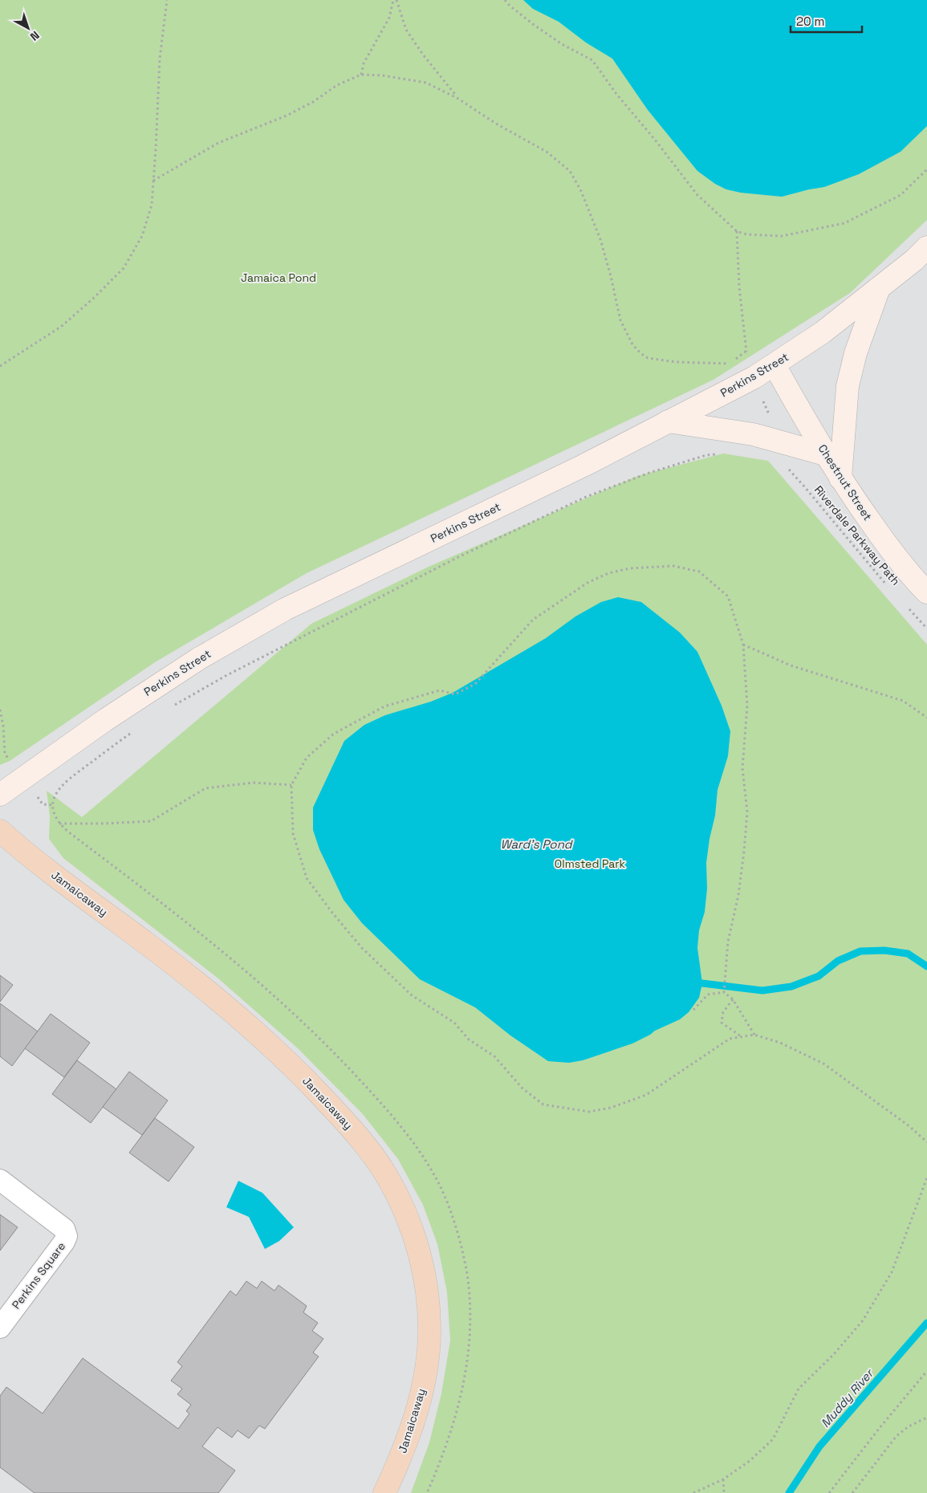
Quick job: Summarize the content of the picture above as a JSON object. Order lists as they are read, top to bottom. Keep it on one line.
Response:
{"streets":{"highway":["Jamaicaway"],"main road":["Perkins Street","Chestnut Street"],"street":["Perkins Square"],"path":["Riverdale Parkway Path"]},"crossings":[["Perkins Street","Chestnut Street"]],"water":["Ward's Pond","Muddy River"],"parks":["Jamaica Pond","Olmsted Park"],"scale_bar":"20 m","north":"bottom right"}
